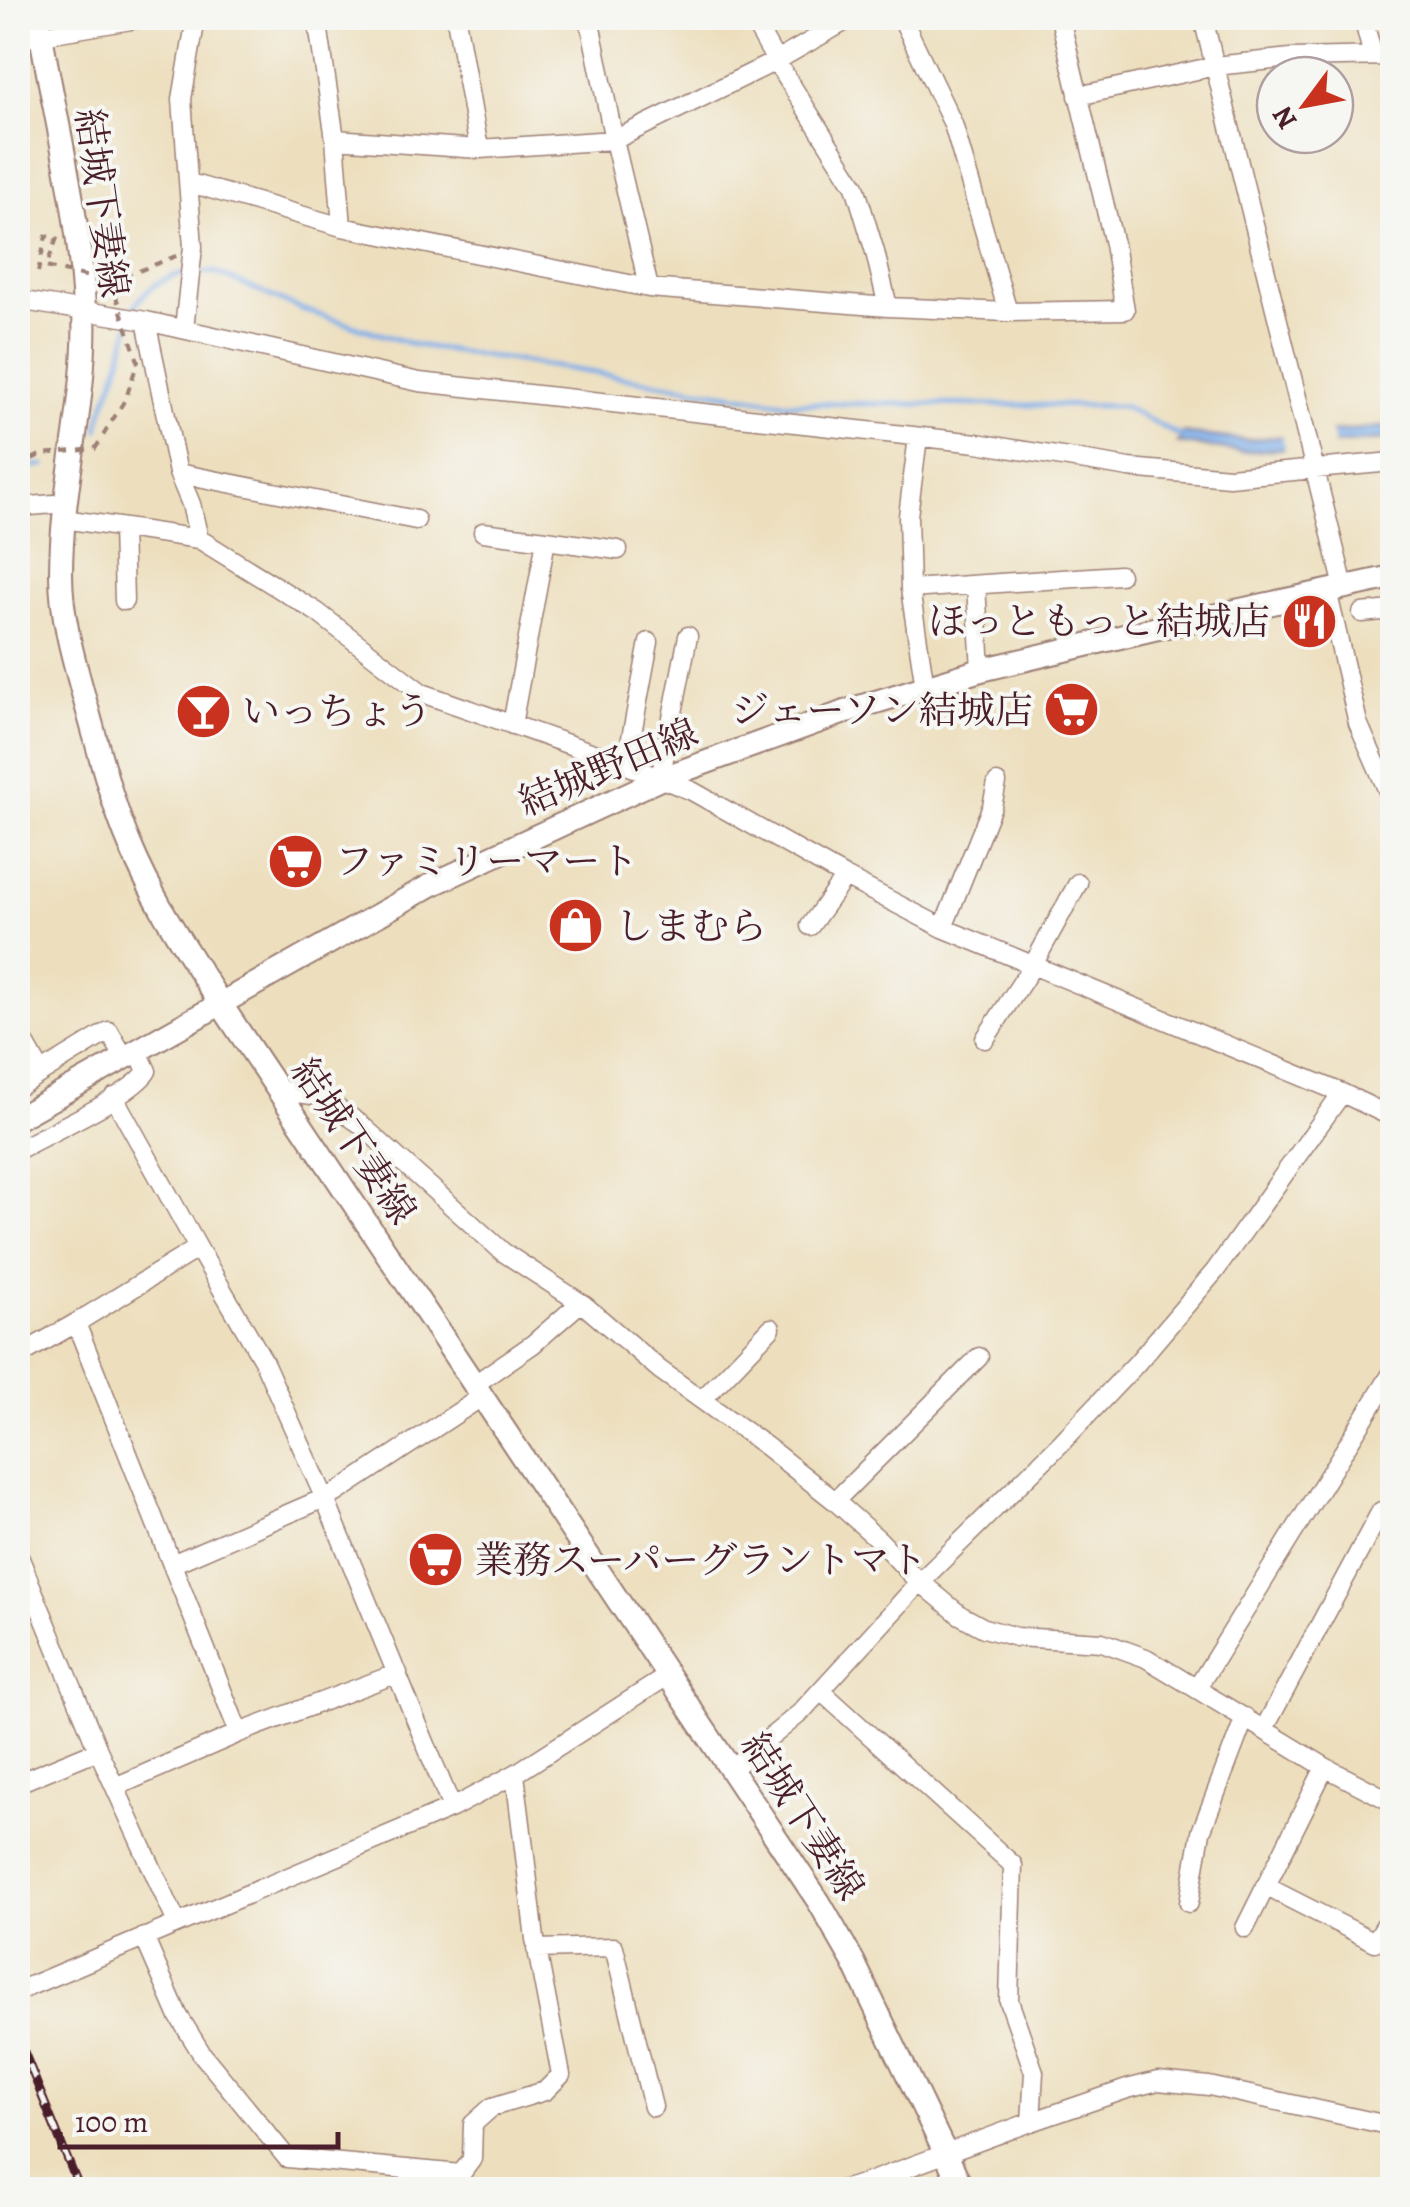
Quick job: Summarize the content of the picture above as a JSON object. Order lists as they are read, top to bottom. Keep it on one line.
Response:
{"streets":{"main road":["結城下妻線","結城野田線"]},"crossings":[["結城下妻線","結城野田線"]],"places":{"restaurant":["ほっともっと結城店"],"supermarket":["ジェーソン結城店","ファミリーマート","業務スーパーグラントマト"],"bar":["いっちょう"],"shop":["しまむら"]},"scale_bar":"100 m","north":"bottom left"}
